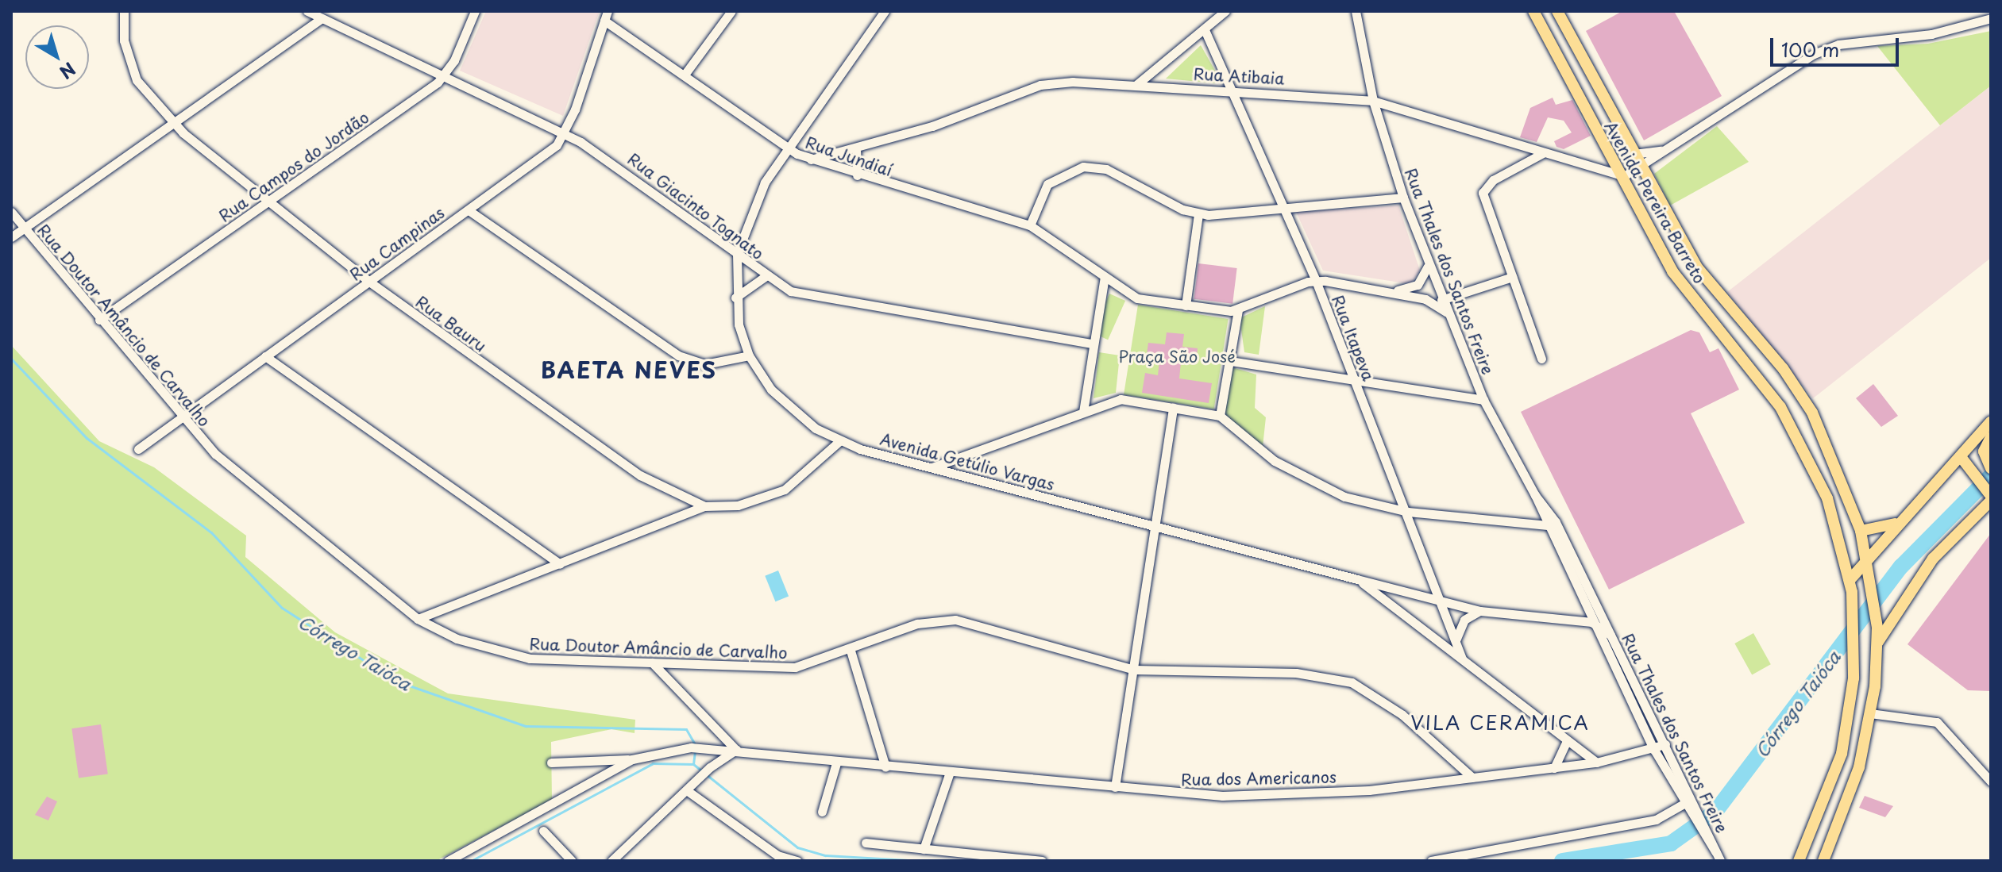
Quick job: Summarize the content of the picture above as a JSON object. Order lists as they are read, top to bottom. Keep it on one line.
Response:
{"streets":{"main road":["Avenida Pereira Barreto"],"street":["Rua Atibaia","Rua Jundiaí","Rua Campos do Jordão","Rua Giacinto Tognato","Rua Campinas","Rua Thales dos Santos Freire","Rua Bauru","Rua Doutor Amâncio de Carvalho","Rua Itapeva","Avenida Getúlio Vargas","Rua dos Americanos"]},"crossings":[["Rua Atibaia","Rua Jundiaí"],["Rua Atibaia","Avenida Pereira Barreto"],["Rua Atibaia","Rua Thales dos Santos Freire"],["Rua Atibaia","Rua Itapeva"],["Rua Jundiaí","Rua Campinas"],["Rua Jundiaí","Avenida Getúlio Vargas"],["Rua Campos do Jordão","Rua Giacinto Tognato"],["Rua Campos do Jordão","Rua Bauru"],["Rua Campos do Jordão","Rua Doutor Amâncio de Carvalho"],["Rua Giacinto Tognato","Rua Campinas"],["Rua Giacinto Tognato","Avenida Getúlio Vargas"],["Rua Campinas","Rua Bauru"],["Rua Campinas","Rua Doutor Amâncio de Carvalho"],["Rua Thales dos Santos Freire","Avenida Getúlio Vargas"],["Rua Thales dos Santos Freire","Rua dos Americanos"],["Rua Bauru","Avenida Getúlio Vargas"],["Rua Doutor Amâncio de Carvalho","Rua dos Americanos"],["Rua Itapeva","Avenida Getúlio Vargas"]],"districts":["BAETA NEVES","VILA CERAMICA"],"water":["Córrego Taióca"],"parks":["Praça São José"],"scale_bar":"100 m","north":"bottom right"}
